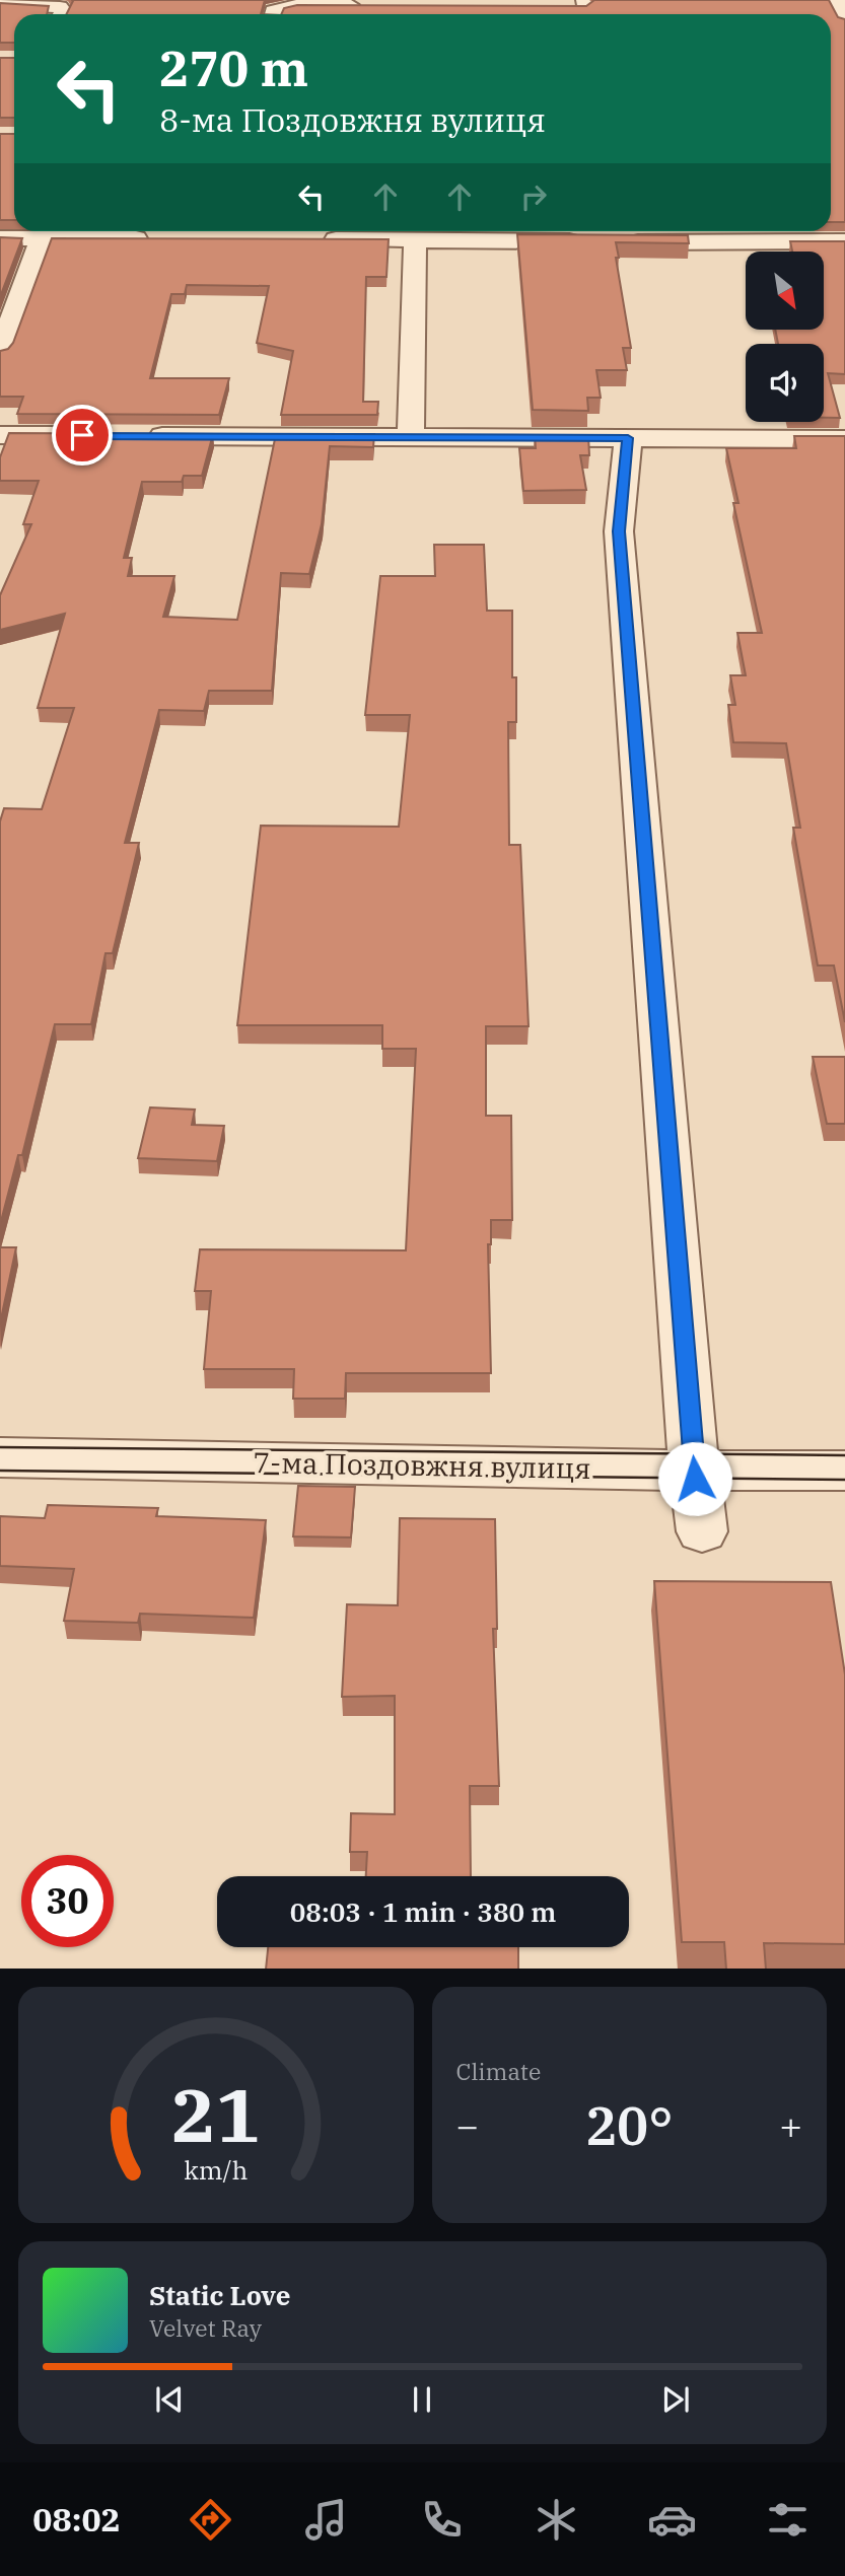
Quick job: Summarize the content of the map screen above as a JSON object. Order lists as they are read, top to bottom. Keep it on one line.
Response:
{"streets":{"street":["7-ма Поздовжня вулиця"]},"north":"bottom right","page":{"turn":["270 m","8-ма Поздовжня вулиця"],"limit":"30","trip":"08:03 · 1 min · 380 m","tile":"Climate","heat":["−","20°","+"],"song":["Static Love","Velvet Ray"],"tabs":"08:02","gauge":["21","km/h"]}}
